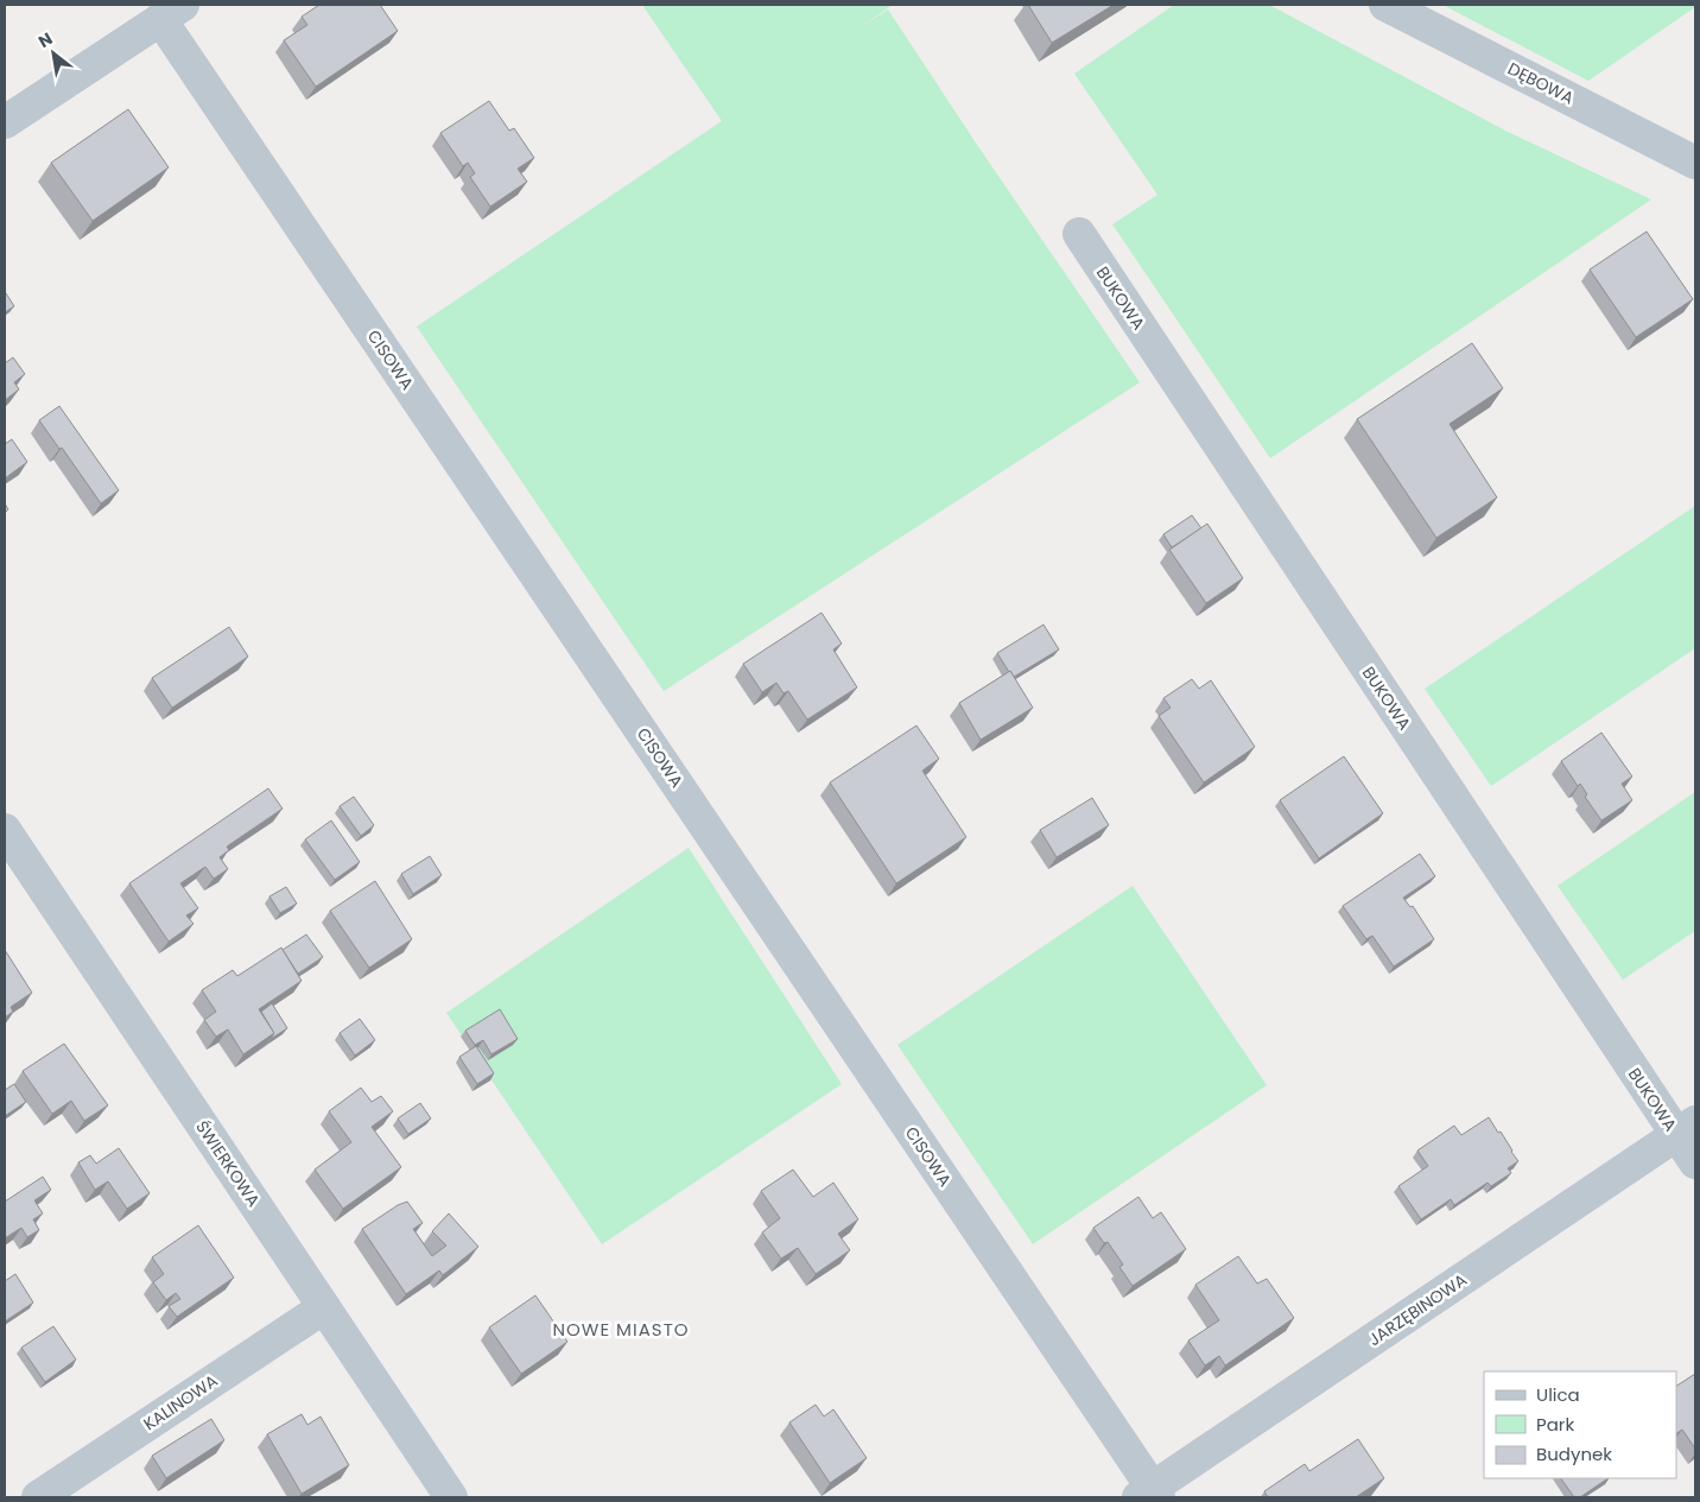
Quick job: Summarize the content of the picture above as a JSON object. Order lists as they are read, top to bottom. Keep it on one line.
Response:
{"streets":{"street":["DĘBOWA","BUKOWA","CISOWA","ŚWIERKOWA","JARZĘBINOWA","KALINOWA"]},"crossings":[["BUKOWA","JARZĘBINOWA"],["CISOWA","JARZĘBINOWA"],["ŚWIERKOWA","KALINOWA"]],"districts":["NOWE MIASTO"],"legend":["Ulica","Park","Budynek"],"north":"top left"}
